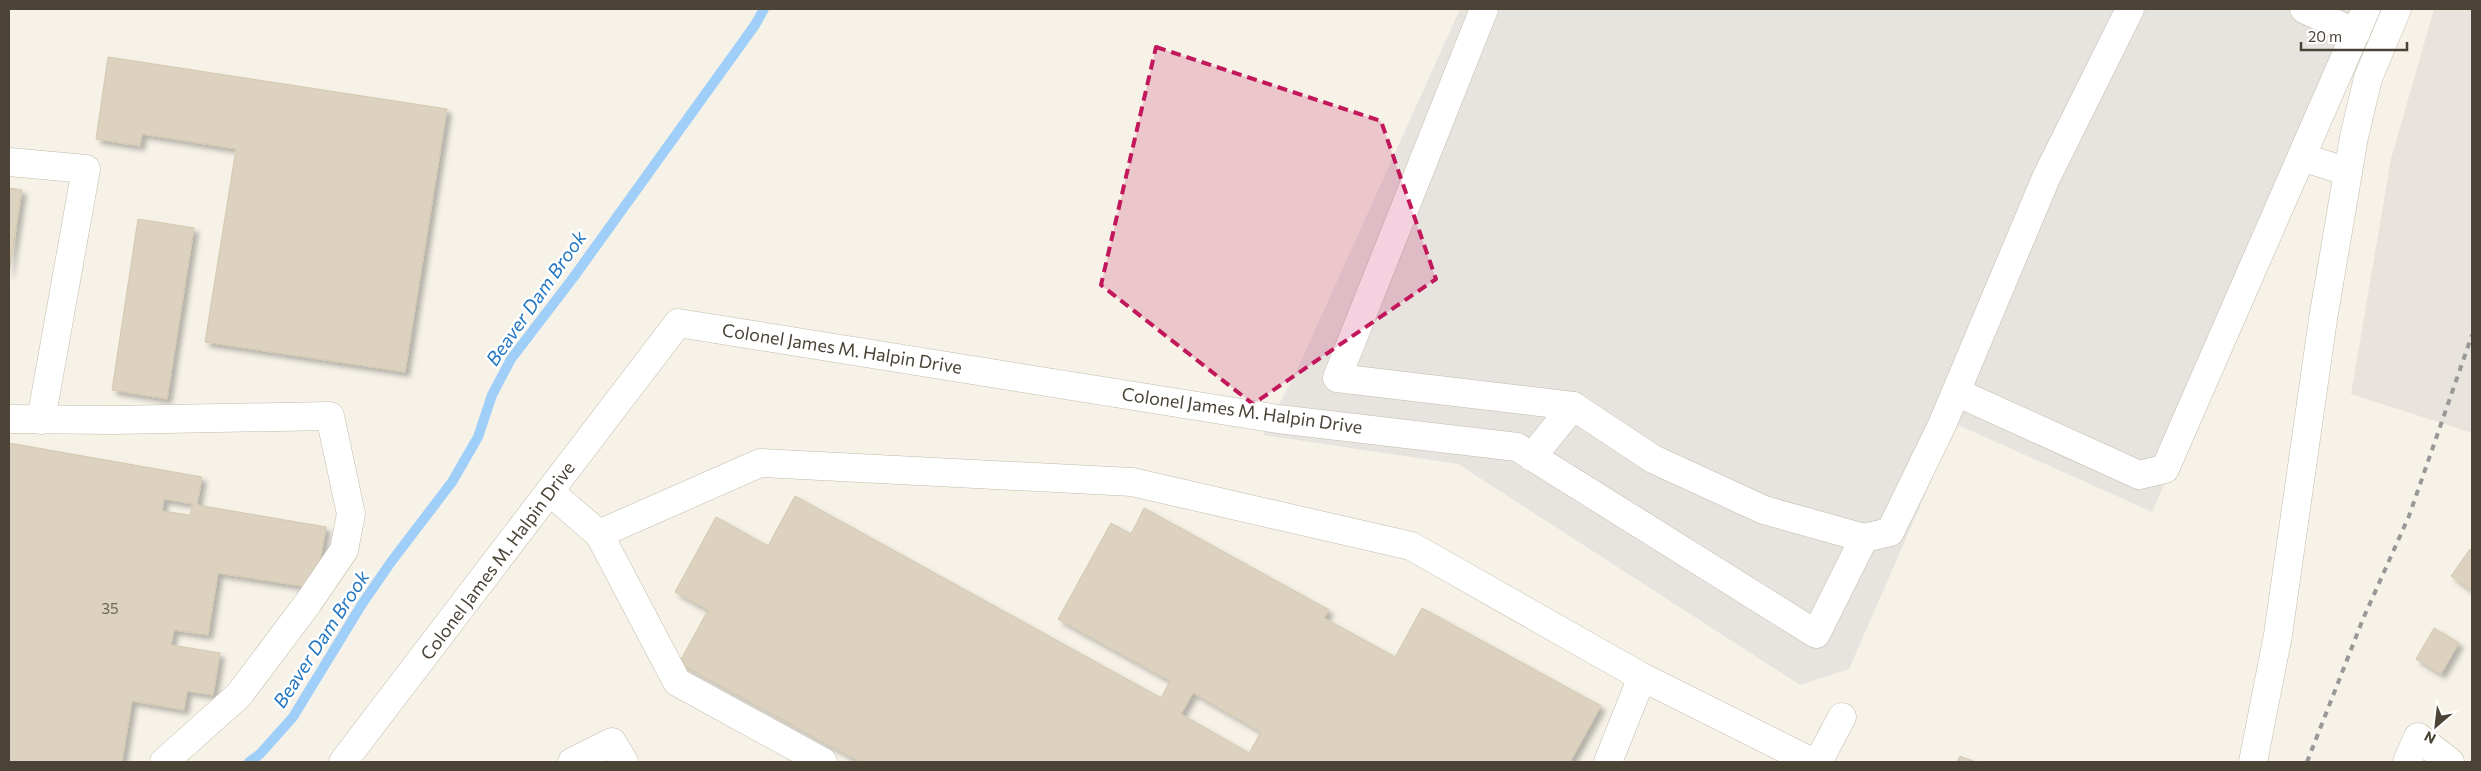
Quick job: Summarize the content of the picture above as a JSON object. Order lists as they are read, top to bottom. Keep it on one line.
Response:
{"streets":{"street":["Colonel James M. Halpin Drive"]},"water":["Beaver Dam Brook"],"house_numbers":["35"],"scale_bar":"20 m","north":"bottom left"}
